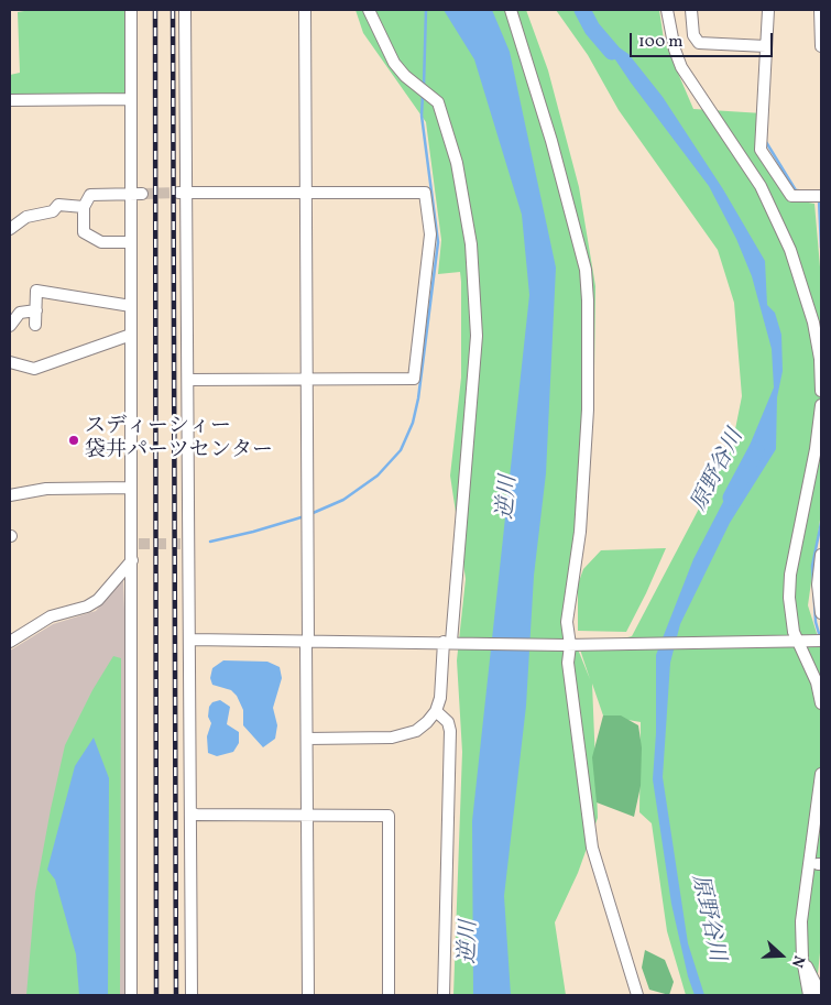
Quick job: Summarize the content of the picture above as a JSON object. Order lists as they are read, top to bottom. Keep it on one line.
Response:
{"water":["原野谷川","逆川"],"places":["スディーシィー 袋井パーツセンター"],"scale_bar":"100 m","north":"right"}
